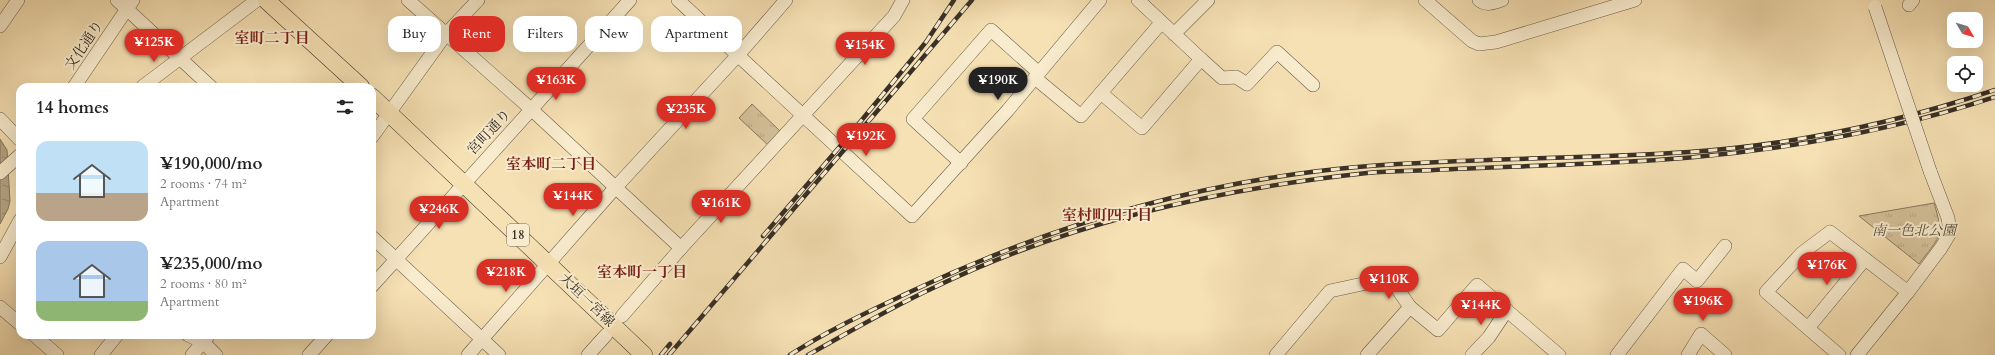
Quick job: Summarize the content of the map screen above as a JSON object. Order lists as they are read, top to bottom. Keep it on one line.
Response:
{"streets":{"main road":["18","大垣一宮線"],"street":["文化通り","宮町通り"]},"crossings":[["宮町通り","大垣一宮線"]],"districts":["室町二丁目","室本町二丁目","室村町四丁目","室本町一丁目"],"parks":["南一色北公園"],"north":"bottom right","page":{"chip":["Buy","Rent","Filters","New","Apartment"],"price":["¥125K","¥154K","¥163K","¥190K","¥235K","¥192K","¥144K","¥161K","¥246K","¥176K","¥218K","¥110K","¥196K","¥144K"],"heading":"14 homes","list":[{"name":"¥190,000/mo","note":"2 rooms · 74 m² · Apartment"},{"name":"¥235,000/mo","note":"2 rooms · 80 m² · Apartment"}]}}
